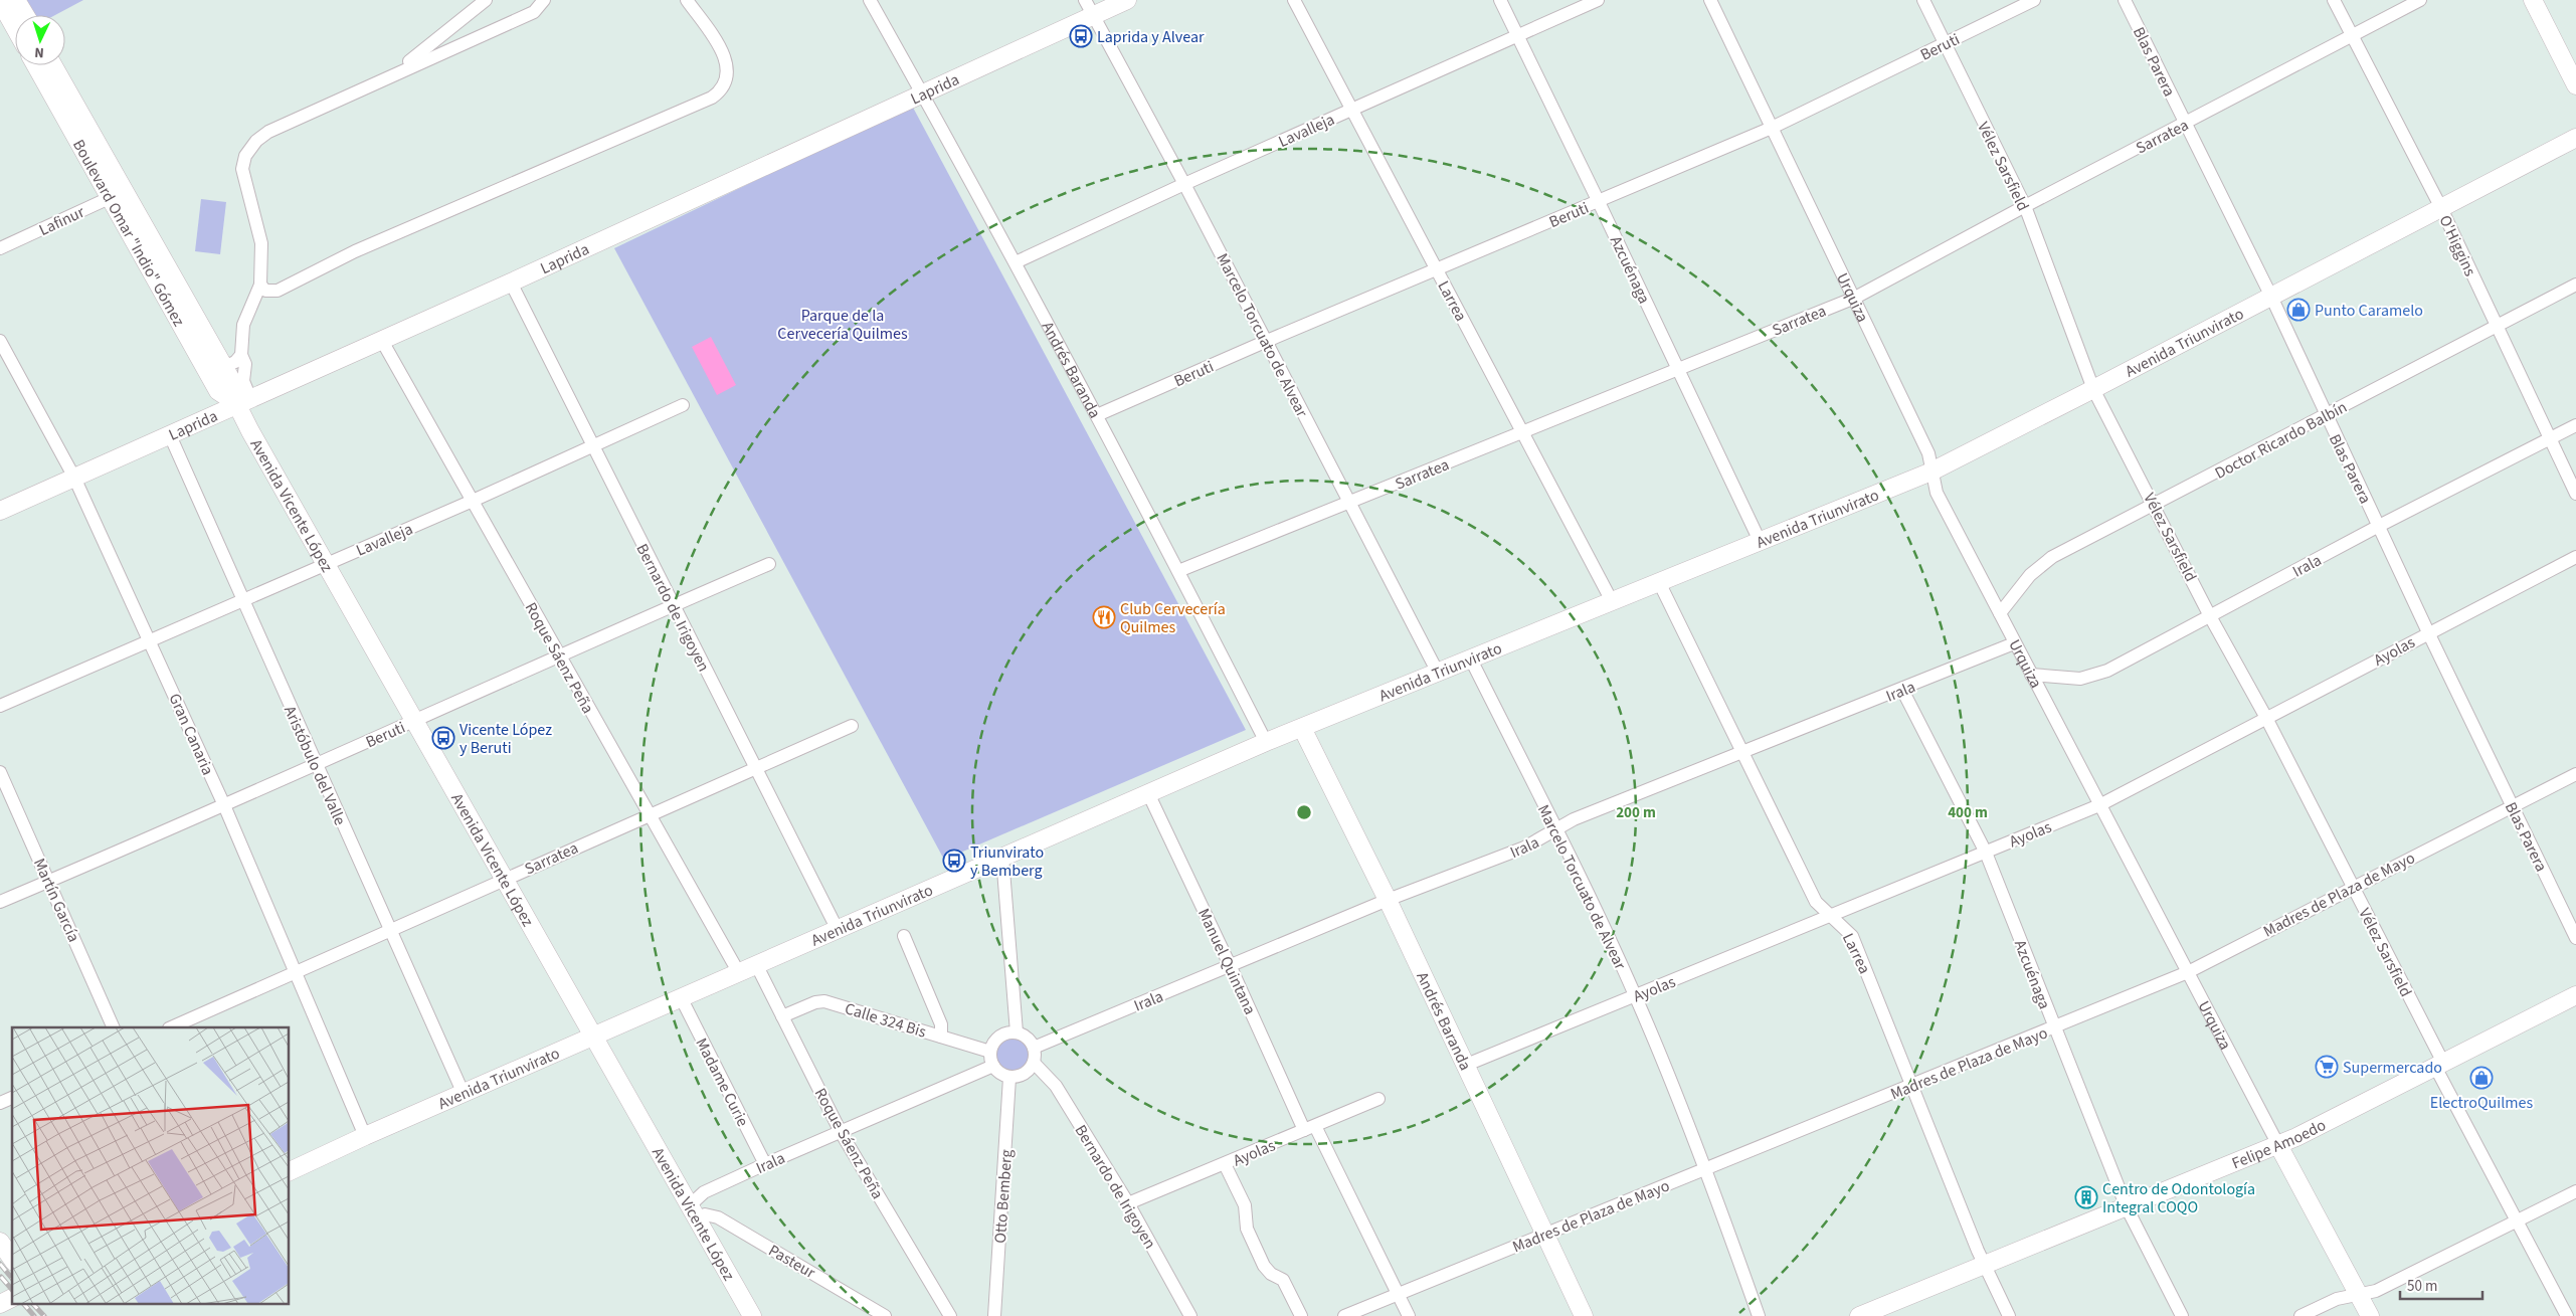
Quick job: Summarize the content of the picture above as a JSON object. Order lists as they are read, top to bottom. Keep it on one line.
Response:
{"streets":{"street":["Beruti","Blas Parera","Laprida","Lavalleja","Sarratea","Vélez Sarsfield","Lafinur","Boulevard Omar \"Indio\" Gómez","O'Higgins","Azcuénaga","Urquiza","Larrea","Marcelo Torcuato de Alvear","Avenida Triunvirato","Andrés Baranda","Doctor Ricardo Balbín","Avenida Vicente López","Irala","Bernardo de Irigoyen","Ayolas","Roque Sáenz Peña","Gran Canaria","Aristóbulo del Valle","Madres de Plaza de Mayo","Martín García","Manuel Quintana","Calle 324 Bis","Madame Curie","Felipe Amoedo","Otto Bemberg","Pasteur"]},"crossings":[["Beruti","Vélez Sarsfield"],["Beruti","Azcuénaga"],["Beruti","Urquiza"],["Beruti","Larrea"],["Beruti","Marcelo Torcuato de Alvear"],["Beruti","Andrés Baranda"],["Beruti","Avenida Vicente López"],["Beruti","Bernardo de Irigoyen"],["Beruti","Roque Sáenz Peña"],["Beruti","Gran Canaria"],["Beruti","Aristóbulo del Valle"],["Beruti","Martín García"],["Blas Parera","Sarratea"],["Blas Parera","Avenida Triunvirato"],["Blas Parera","Doctor Ricardo Balbín"],["Blas Parera","Irala"],["Blas Parera","Ayolas"],["Blas Parera","Madres de Plaza de Mayo"],["Laprida","Boulevard Omar \"Indio\" Gómez"],["Laprida","Marcelo Torcuato de Alvear"],["Laprida","Andrés Baranda"],["Laprida","Avenida Vicente López"],["Laprida","Bernardo de Irigoyen"],["Laprida","Roque Sáenz Peña"],["Laprida","Gran Canaria"],["Laprida","Aristóbulo del Valle"],["Lavalleja","Azcuénaga"],["Lavalleja","Larrea"],["Lavalleja","Marcelo Torcuato de Alvear"],["Lavalleja","Andrés Baranda"],["Lavalleja","Avenida Vicente López"],["Lavalleja","Bernardo de Irigoyen"],["Lavalleja","Roque Sáenz Peña"],["Lavalleja","Gran Canaria"],["Lavalleja","Aristóbulo del Valle"],["Sarratea","Vélez Sarsfield"],["Sarratea","O'Higgins"],["Sarratea","Azcuénaga"],["Sarratea","Urquiza"],["Sarratea","Larrea"],["Sarratea","Marcelo Torcuato de Alvear"],["Sarratea","Andrés Baranda"],["Sarratea","Avenida Vicente López"],["Sarratea","Bernardo de Irigoyen"],["Sarratea","Roque Sáenz Peña"],["Sarratea","Gran Canaria"],["Sarratea","Aristóbulo del Valle"],["Vélez Sarsfield","Avenida Triunvirato"],["Vélez Sarsfield","Doctor Ricardo Balbín"],["Vélez Sarsfield","Irala"],["Vélez Sarsfield","Ayolas"],["Vélez Sarsfield","Madres de Plaza de Mayo"],["Vélez Sarsfield","Felipe Amoedo"],["Lafinur","Boulevard Omar \"Indio\" Gómez"],["Boulevard Omar \"Indio\" Gómez","Avenida Vicente López"],["O'Higgins","Avenida Triunvirato"],["O'Higgins","Doctor Ricardo Balbín"],["O'Higgins","Irala"],["Azcuénaga","Avenida Triunvirato"],["Azcuénaga","Irala"],["Azcuénaga","Ayolas"],["Azcuénaga","Madres de Plaza de Mayo"],["Azcuénaga","Felipe Amoedo"],["Urquiza","Avenida Triunvirato"],["Urquiza","Doctor Ricardo Balbín"],["Urquiza","Irala"],["Urquiza","Ayolas"],["Urquiza","Madres de Plaza de Mayo"],["Urquiza","Felipe Amoedo"],["Larrea","Avenida Triunvirato"],["Larrea","Irala"],["Larrea","Ayolas"],["Larrea","Madres de Plaza de Mayo"],["Larrea","Felipe Amoedo"],["Marcelo Torcuato de Alvear","Avenida Triunvirato"],["Marcelo Torcuato de Alvear","Irala"],["Marcelo Torcuato de Alvear","Ayolas"],["Marcelo Torcuato de Alvear","Madres de Plaza de Mayo"],["Avenida Triunvirato","Andrés Baranda"],["Avenida Triunvirato","Avenida Vicente López"],["Avenida Triunvirato","Bernardo de Irigoyen"],["Avenida Triunvirato","Roque Sáenz Peña"],["Avenida Triunvirato","Gran Canaria"],["Avenida Triunvirato","Aristóbulo del Valle"],["Avenida Triunvirato","Manuel Quintana"],["Avenida Triunvirato","Madame Curie"],["Andrés Baranda","Irala"],["Andrés Baranda","Ayolas"],["Andrés Baranda","Madres de Plaza de Mayo"],["Avenida Vicente López","Irala"],["Avenida Vicente López","Pasteur"],["Irala","Bernardo de Irigoyen"],["Irala","Roque Sáenz Peña"],["Irala","Manuel Quintana"],["Irala","Calle 324 Bis"],["Irala","Madame Curie"],["Irala","Otto Bemberg"],["Irala","Pasteur"],["Bernardo de Irigoyen","Ayolas"],["Bernardo de Irigoyen","Calle 324 Bis"],["Bernardo de Irigoyen","Otto Bemberg"],["Ayolas","Manuel Quintana"],["Roque Sáenz Peña","Calle 324 Bis"],["Madres de Plaza de Mayo","Manuel Quintana"],["Calle 324 Bis","Otto Bemberg"]],"parks":["Parque de la Cervecería Quilmes"],"places":{"bus stop":["Laprida y Alvear","Vicente López y Beruti","Triunvirato y Bemberg"],"shop":["Punto Caramelo","ElectroQuilmes"],"restaurant":["Club Cervecería Quilmes"],"supermarket":["Supermercado"],"building":["Centro de Odontología Integral COQO"]},"scale_bar":"50 m","north":"bottom","rings":["200 m","400 m"]}
